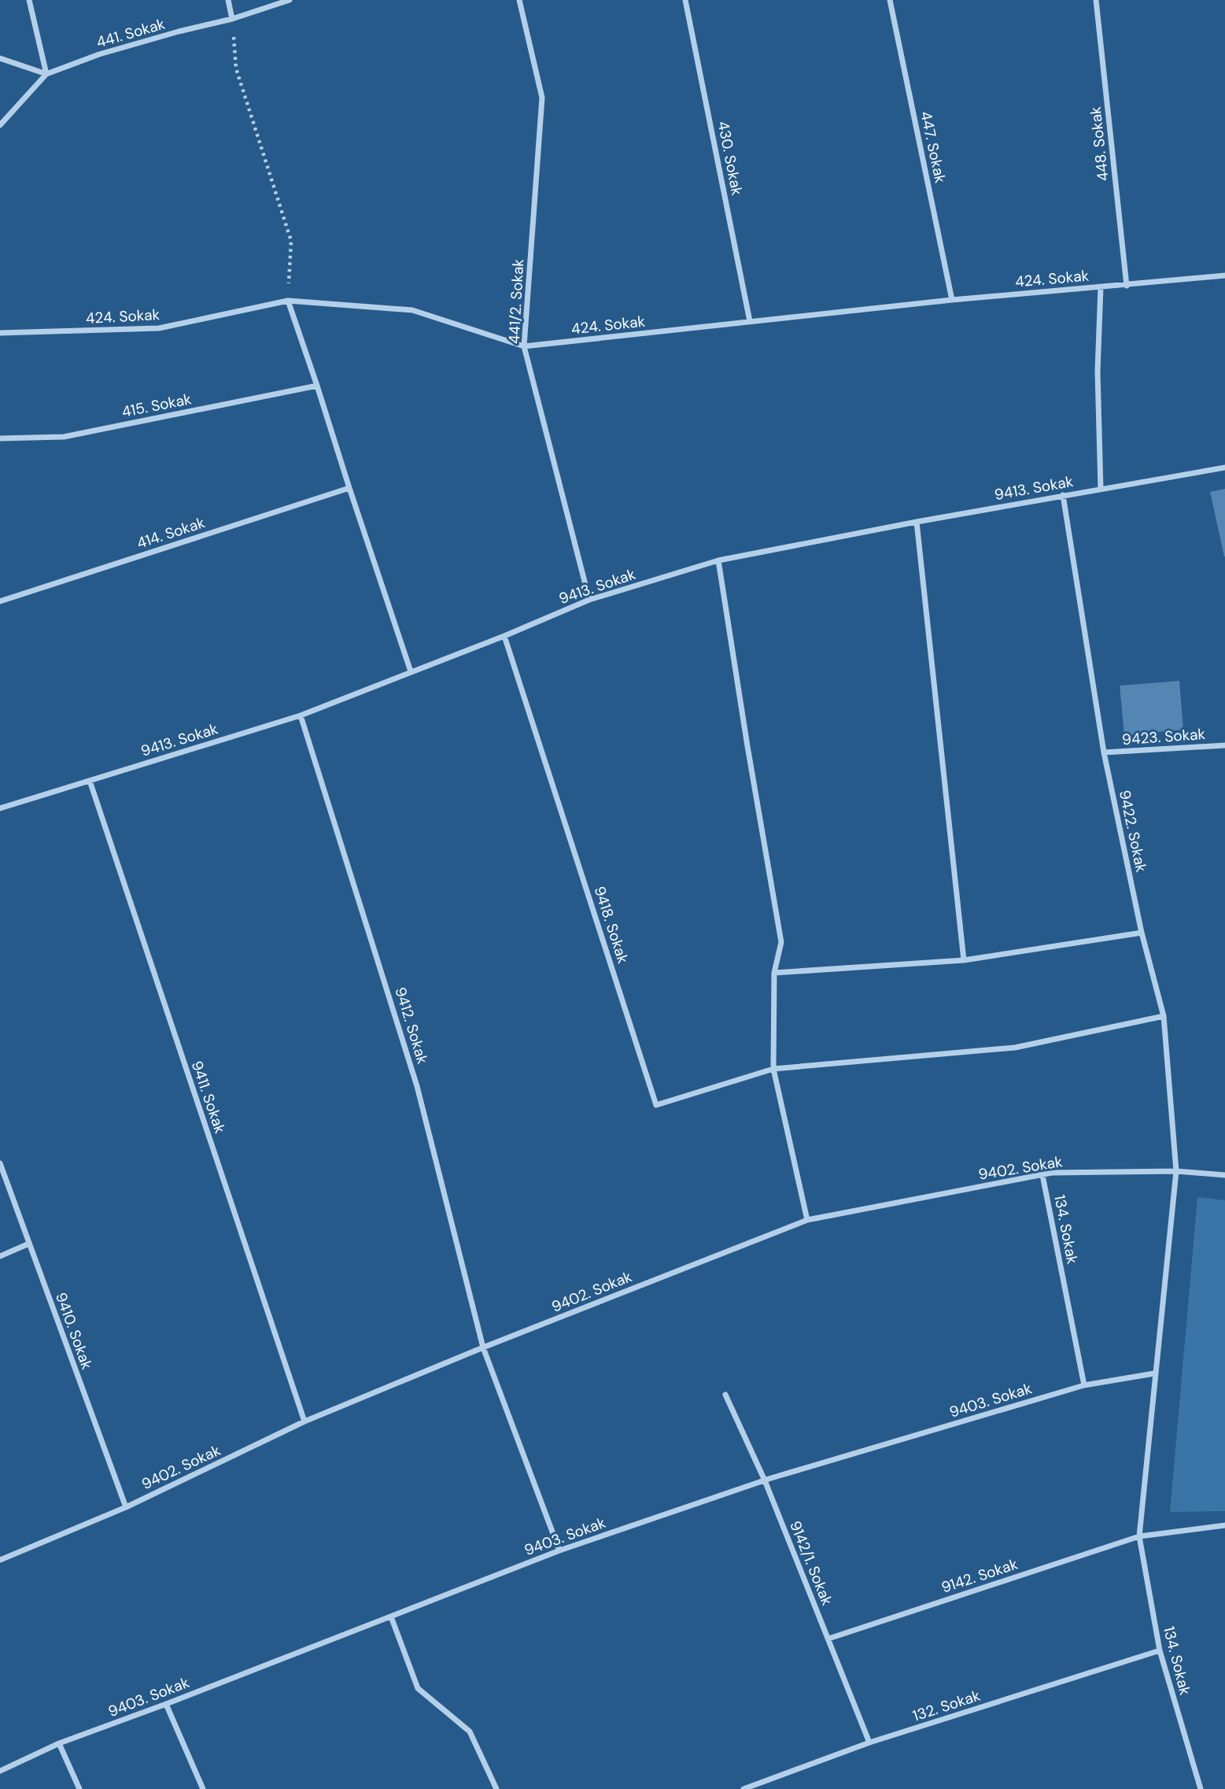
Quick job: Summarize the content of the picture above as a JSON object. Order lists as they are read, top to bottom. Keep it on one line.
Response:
{"streets":{"street":["441. Sokak","448. Sokak","447. Sokak","430. Sokak","424. Sokak","441/2. Sokak","415. Sokak","9413. Sokak","414. Sokak","9423. Sokak","9422. Sokak","9418. Sokak","9412. Sokak","9411. Sokak","9402. Sokak","134. Sokak","9410. Sokak","9403. Sokak","9142/1. Sokak","9142. Sokak","132. Sokak"]},"crossings":[["448. Sokak","424. Sokak"],["447. Sokak","424. Sokak"],["430. Sokak","424. Sokak"],["424. Sokak","441/2. Sokak"],["441/2. Sokak","9413. Sokak"],["9413. Sokak","9422. Sokak"],["9413. Sokak","9418. Sokak"],["9413. Sokak","9412. Sokak"],["9413. Sokak","9411. Sokak"],["9423. Sokak","9422. Sokak"],["9422. Sokak","9402. Sokak"],["9422. Sokak","134. Sokak"],["9422. Sokak","9403. Sokak"],["9412. Sokak","9402. Sokak"],["9412. Sokak","9403. Sokak"],["9411. Sokak","9402. Sokak"],["9402. Sokak","134. Sokak"],["9402. Sokak","9410. Sokak"],["134. Sokak","9403. Sokak"],["134. Sokak","9142. Sokak"],["134. Sokak","132. Sokak"],["9403. Sokak","9142/1. Sokak"],["9142/1. Sokak","9142. Sokak"],["9142/1. Sokak","132. Sokak"]]}
